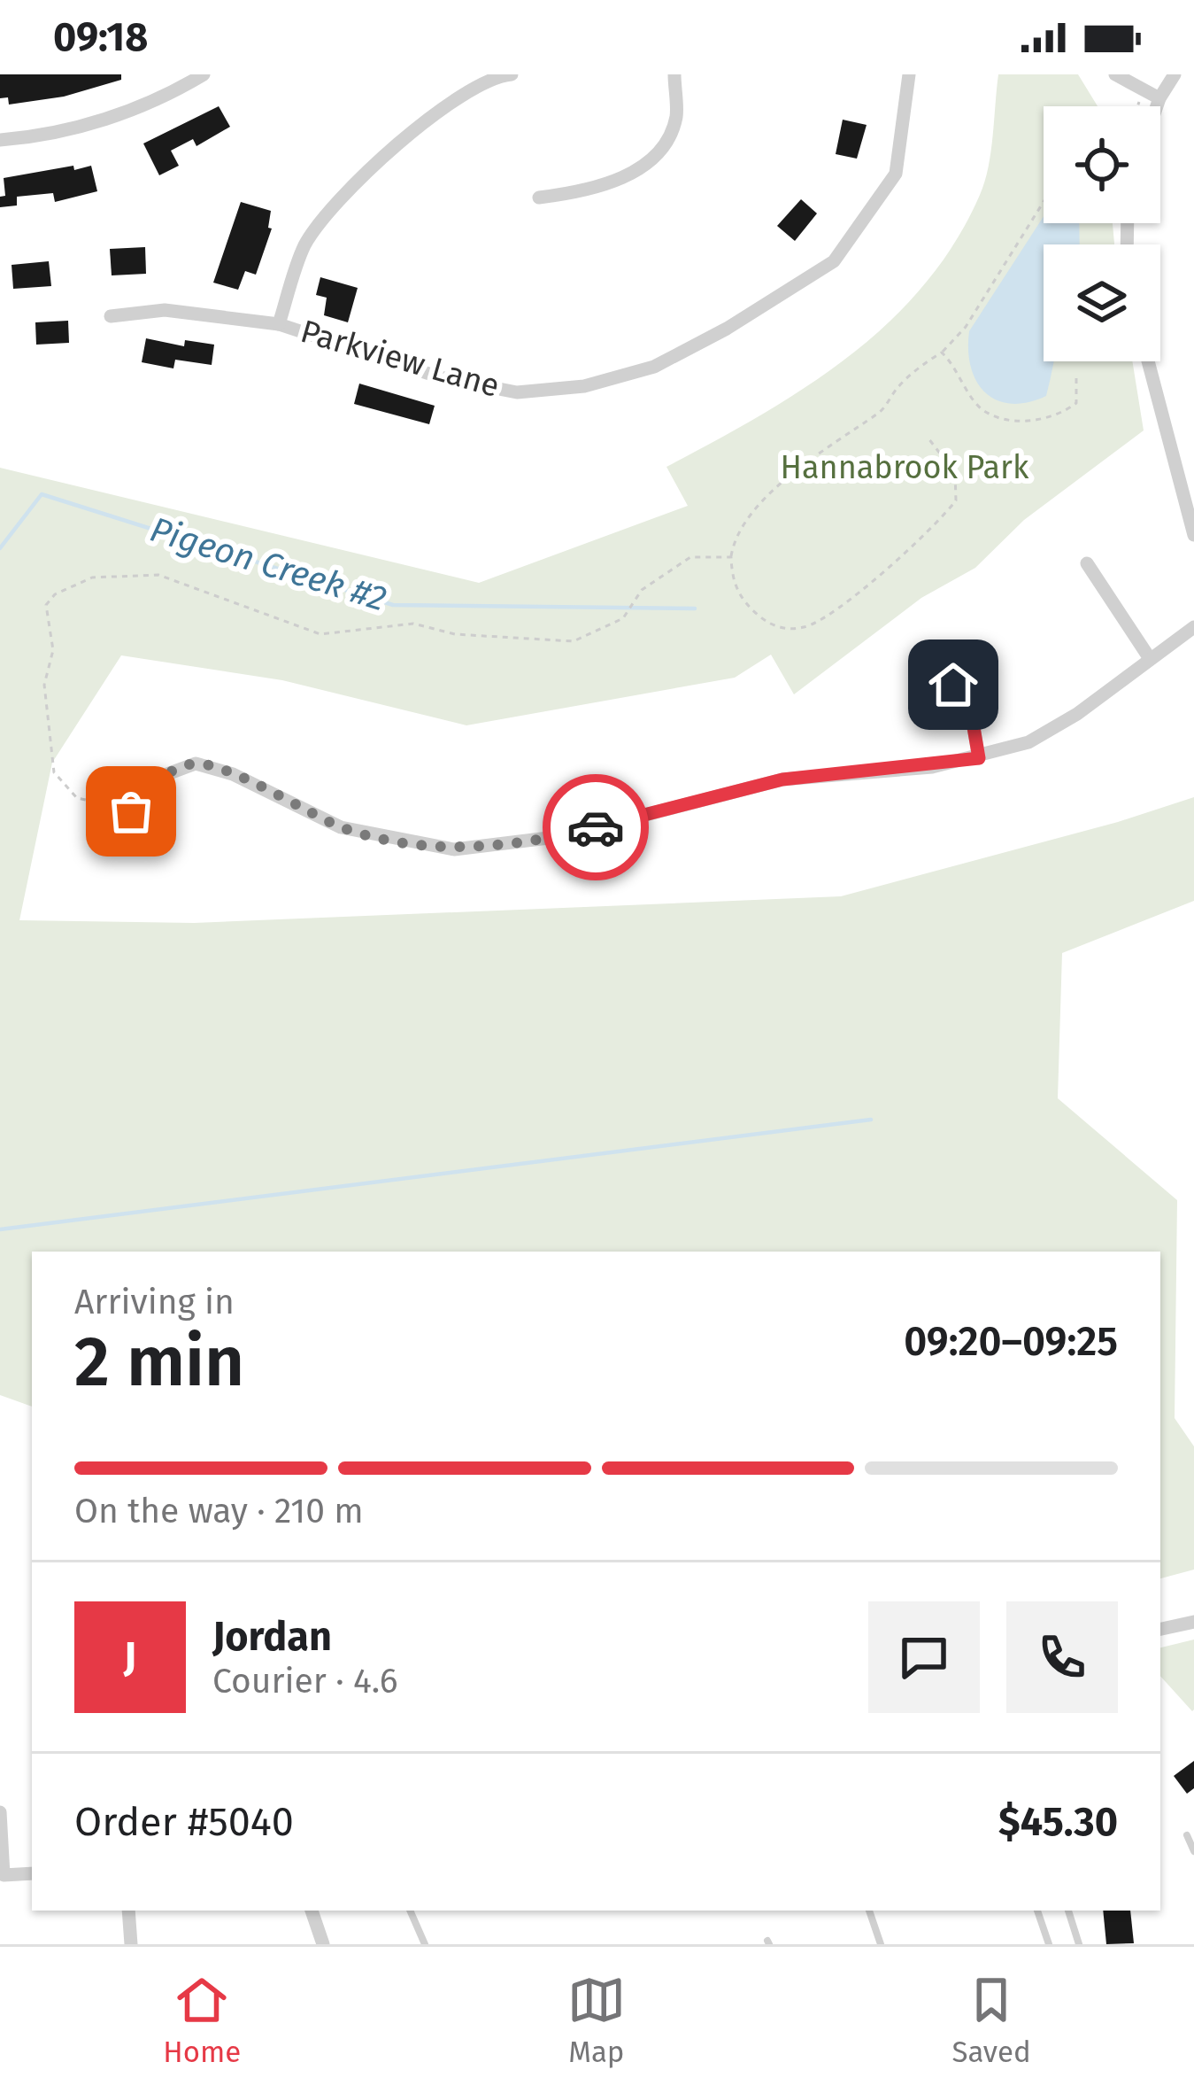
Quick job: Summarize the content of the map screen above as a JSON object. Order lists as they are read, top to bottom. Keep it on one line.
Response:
{"streets":{"street":["Parkview Lane"]},"water":["Pigeon Creek #2"],"parks":["Hannabrook Park"],"page":{"status":"09:18","heading":["2 min","Arriving in","09:20–09:25"],"panel":["Jordan","Courier · 4.6","Order #5040","$45.30"],"bar":"On the way · 210 m","round":"J","tabs":["Home","Map","Saved"]}}
